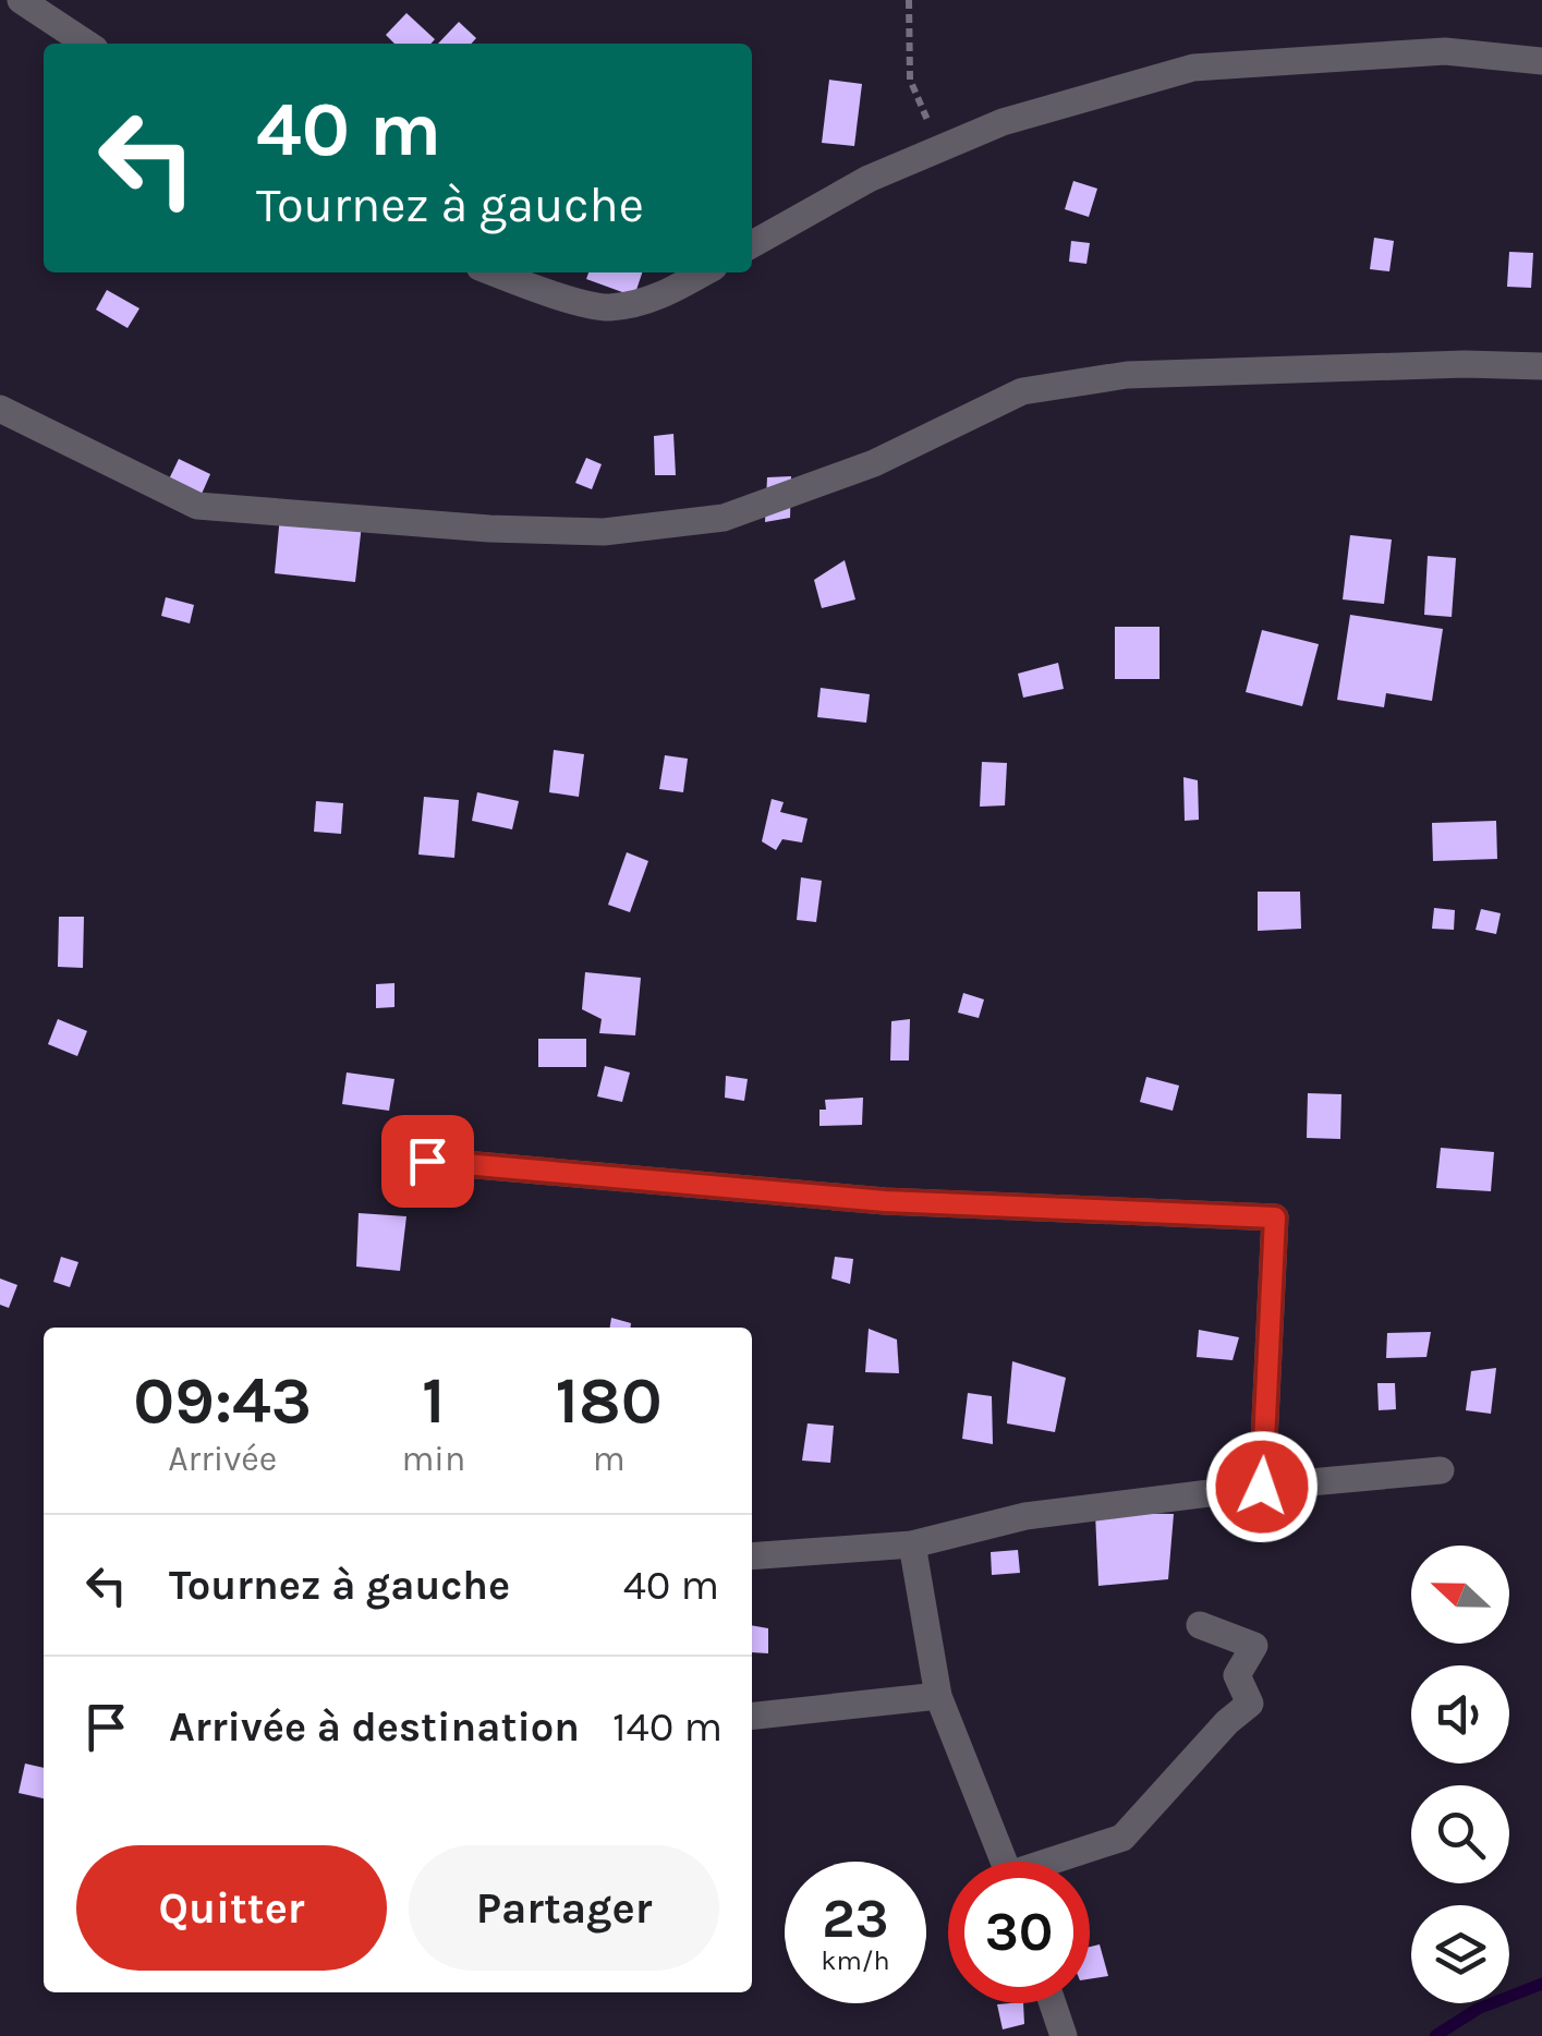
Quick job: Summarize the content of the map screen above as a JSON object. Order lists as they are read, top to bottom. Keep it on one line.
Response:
{"north":"left","page":{"turn":["40 m","Tournez à gauche"],"eta":["09:43","Arrivée","1","min","180","m"],"list":[{"name":"Tournez à gauche","value":"40 m"},{"name":"Arrivée à destination","value":"140 m"}],"buttons":["Quitter","Partager"],"speed":"23 km/h","limit":"30"}}
